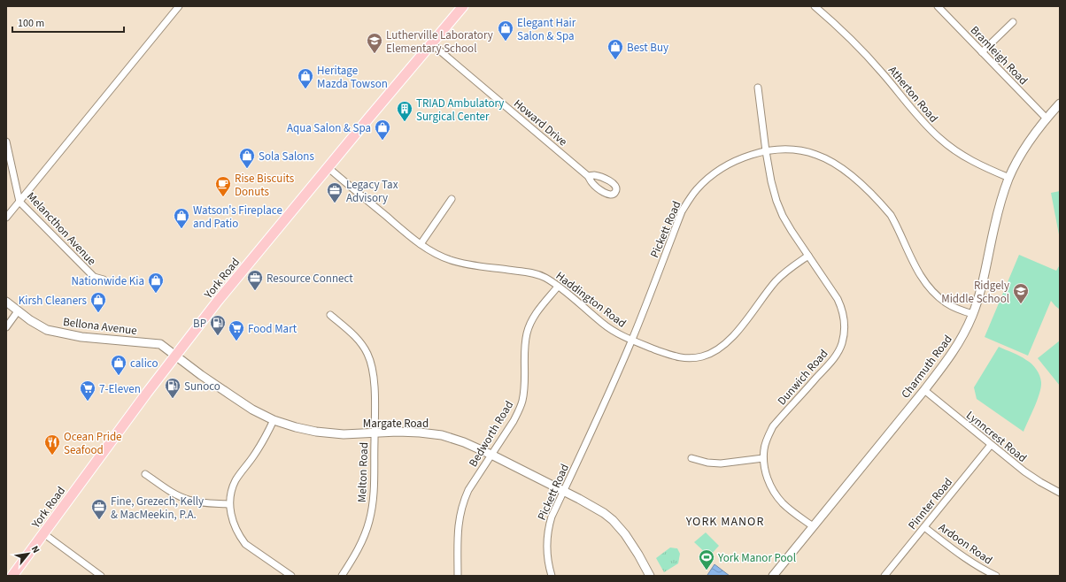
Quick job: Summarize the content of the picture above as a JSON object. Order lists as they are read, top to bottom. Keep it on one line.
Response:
{"streets":{"main road":["York Road"],"street":["Bramleigh Road","Atherton Road","Howard Drive","Melancthon Avenue","Pickett Road","Haddington Road","Bellona Avenue","Charmuth Road","Dunwich Road","Margate Road","Bedworth Road","Lynncrest Road","Melton Road","Pinnter Road","Ardoon Road"]},"crossings":[["Bramleigh Road","Charmuth Road"],["Atherton Road","Charmuth Road"],["Howard Drive","York Road"],["Pickett Road","Haddington Road"],["Pickett Road","Charmuth Road"],["Pickett Road","Dunwich Road"],["Pickett Road","Margate Road"],["York Road","Haddington Road"],["York Road","Bellona Avenue"],["York Road","Margate Road"],["Haddington Road","Dunwich Road"],["Haddington Road","Bedworth Road"],["Bellona Avenue","Margate Road"],["Charmuth Road","Dunwich Road"],["Charmuth Road","Lynncrest Road"],["Margate Road","Bedworth Road"],["Margate Road","Melton Road"],["Lynncrest Road","Pinnter Road"],["Pinnter Road","Ardoon Road"]],"districts":["YORK MANOR"],"places":{"shop":["Elegant Hair Salon & Spa","Best Buy","Heritage Mazda Towson","Aqua Salon & Spa","Sola Salons","Watson's Fireplace and Patio","Nationwide Kia","Kirsh Cleaners","calico"],"school or university":["Lutherville Laboratory Elementary School","Ridgely Middle School"],"building":["TRIAD Ambulatory Surgical Center"],"cafe":["Rise Biscuits Donuts"],"office":["Legacy Tax Advisory","Resource Connect","Fine, Grezech, Kelly & MacMeekin, P.A."],"fuel station":["BP","Sunoco"],"supermarket":["Food Mart","7-Eleven"],"restaurant":["Ocean Pride Seafood"],"sports":["York Manor Pool"]},"scale_bar":"100 m","north":"top right"}
